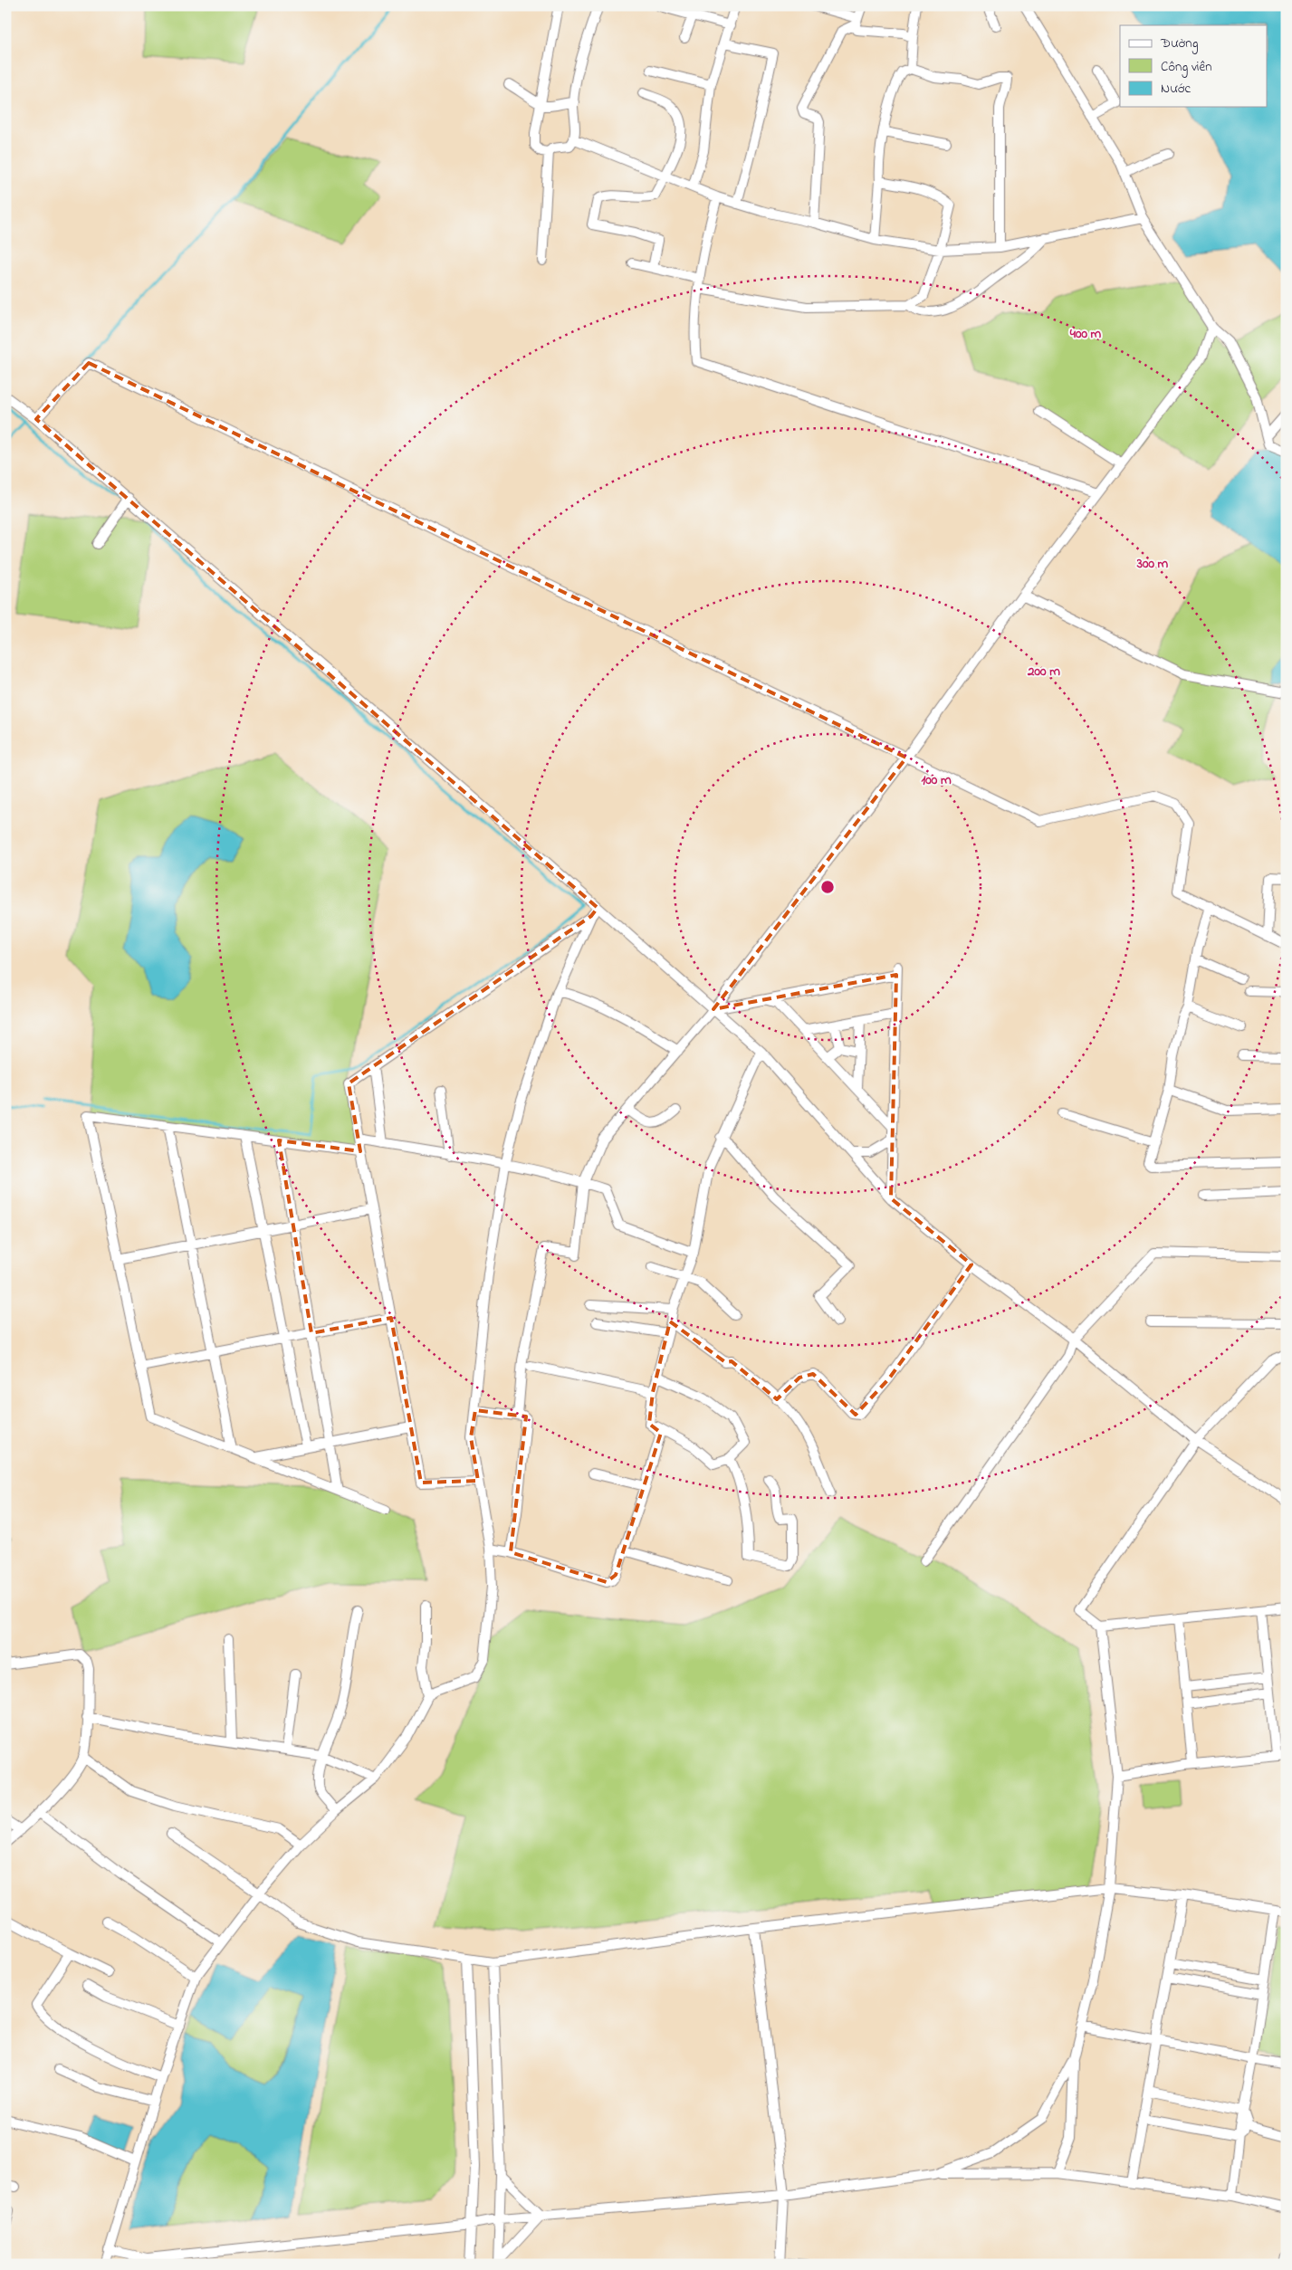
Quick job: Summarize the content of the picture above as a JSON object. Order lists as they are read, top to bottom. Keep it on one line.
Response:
{"legend":["Đường","Công viên","Nước"],"rings":["400 m","300 m","200 m","100 m"]}
